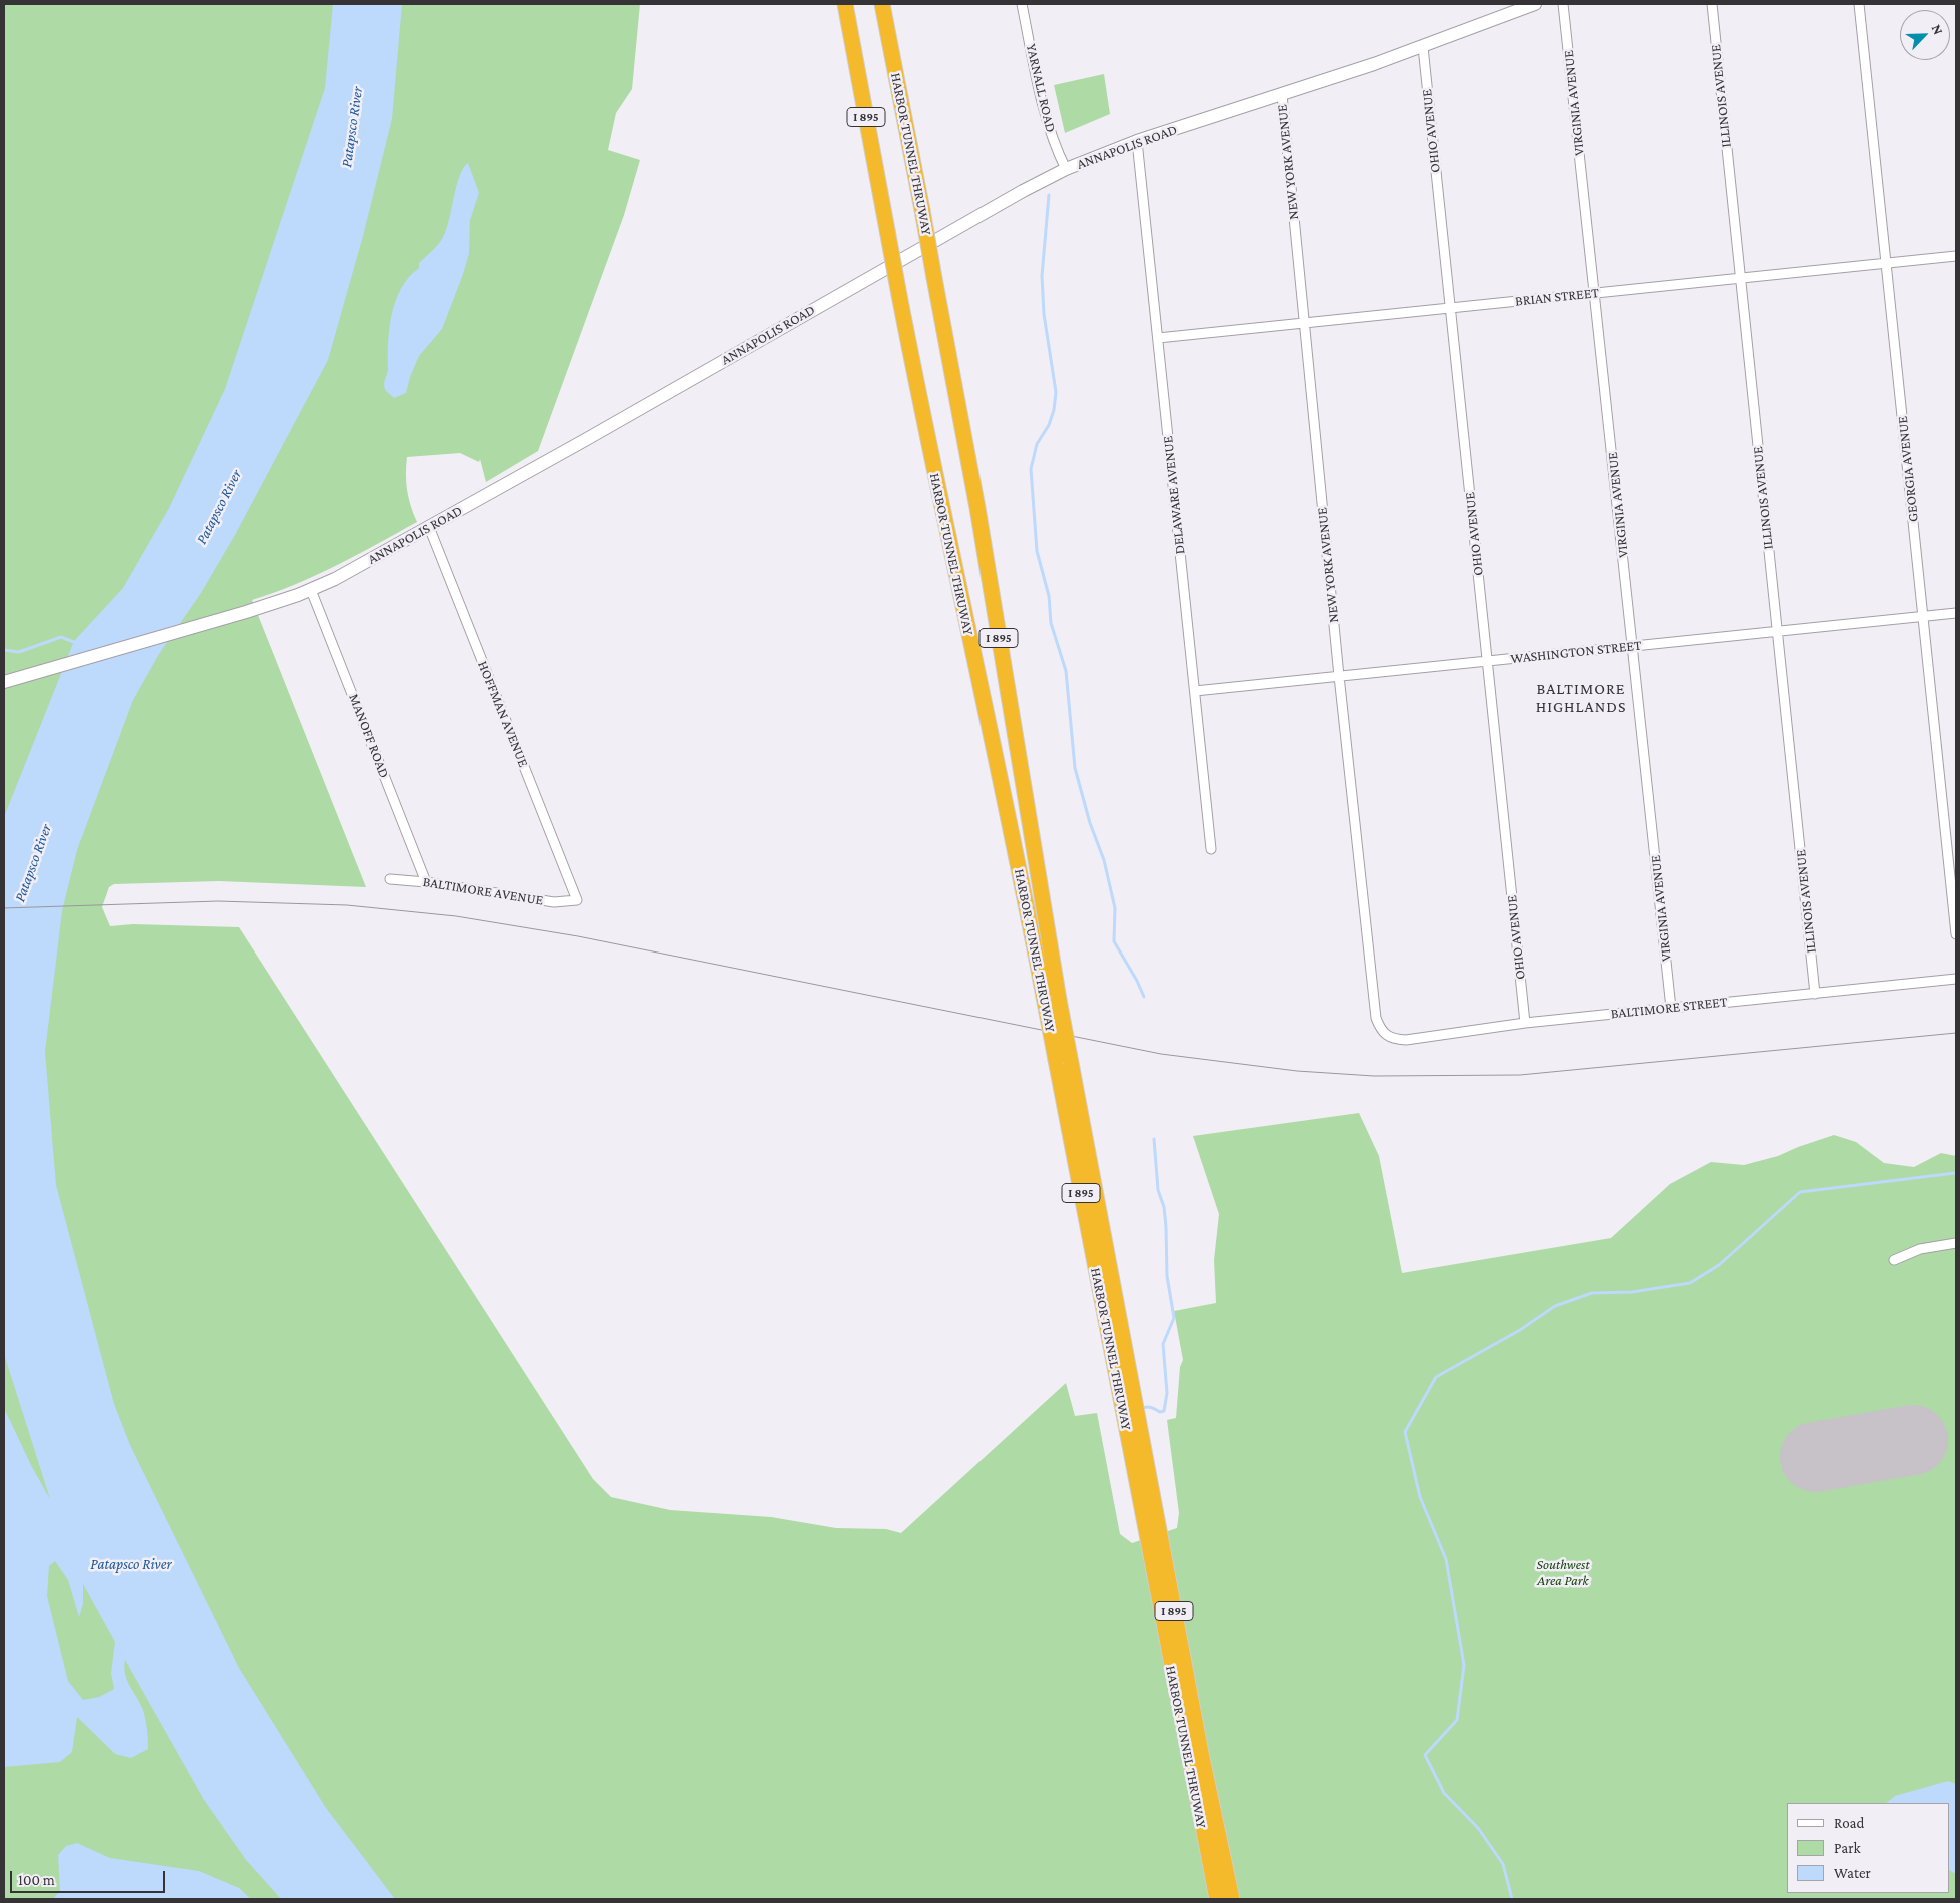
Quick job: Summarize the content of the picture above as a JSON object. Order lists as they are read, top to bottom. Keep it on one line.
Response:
{"streets":{"highway":["I 895","HARBOR TUNNEL THRUWAY"],"main road":["ANNAPOLIS ROAD"],"street":["YARNALL ROAD","ILLINOIS AVENUE","VIRGINIA AVENUE","OHIO AVENUE","NEW YORK AVENUE","BRIAN STREET","GEORGIA AVENUE","DELAWARE AVENUE","WASHINGTON STREET","HOFFMAN AVENUE","MANOFF ROAD","BALTIMORE AVENUE","BALTIMORE STREET"]},"crossings":[["YARNALL ROAD","ANNAPOLIS ROAD"],["ILLINOIS AVENUE","BRIAN STREET"],["ILLINOIS AVENUE","WASHINGTON STREET"],["ILLINOIS AVENUE","BALTIMORE STREET"],["VIRGINIA AVENUE","BRIAN STREET"],["VIRGINIA AVENUE","WASHINGTON STREET"],["VIRGINIA AVENUE","BALTIMORE STREET"],["OHIO AVENUE","ANNAPOLIS ROAD"],["OHIO AVENUE","BRIAN STREET"],["OHIO AVENUE","WASHINGTON STREET"],["OHIO AVENUE","BALTIMORE STREET"],["ANNAPOLIS ROAD","NEW YORK AVENUE"],["ANNAPOLIS ROAD","DELAWARE AVENUE"],["ANNAPOLIS ROAD","HOFFMAN AVENUE"],["ANNAPOLIS ROAD","MANOFF ROAD"],["NEW YORK AVENUE","BRIAN STREET"],["NEW YORK AVENUE","WASHINGTON STREET"],["NEW YORK AVENUE","BALTIMORE STREET"],["BRIAN STREET","GEORGIA AVENUE"],["BRIAN STREET","DELAWARE AVENUE"],["GEORGIA AVENUE","WASHINGTON STREET"],["DELAWARE AVENUE","WASHINGTON STREET"],["HOFFMAN AVENUE","BALTIMORE AVENUE"],["MANOFF ROAD","BALTIMORE AVENUE"]],"districts":["BALTIMORE HIGHLANDS"],"water":["Patapsco River"],"parks":["Southwest Area Park"],"legend":["Road","Park","Water"],"scale_bar":"100 m","north":"top right"}
